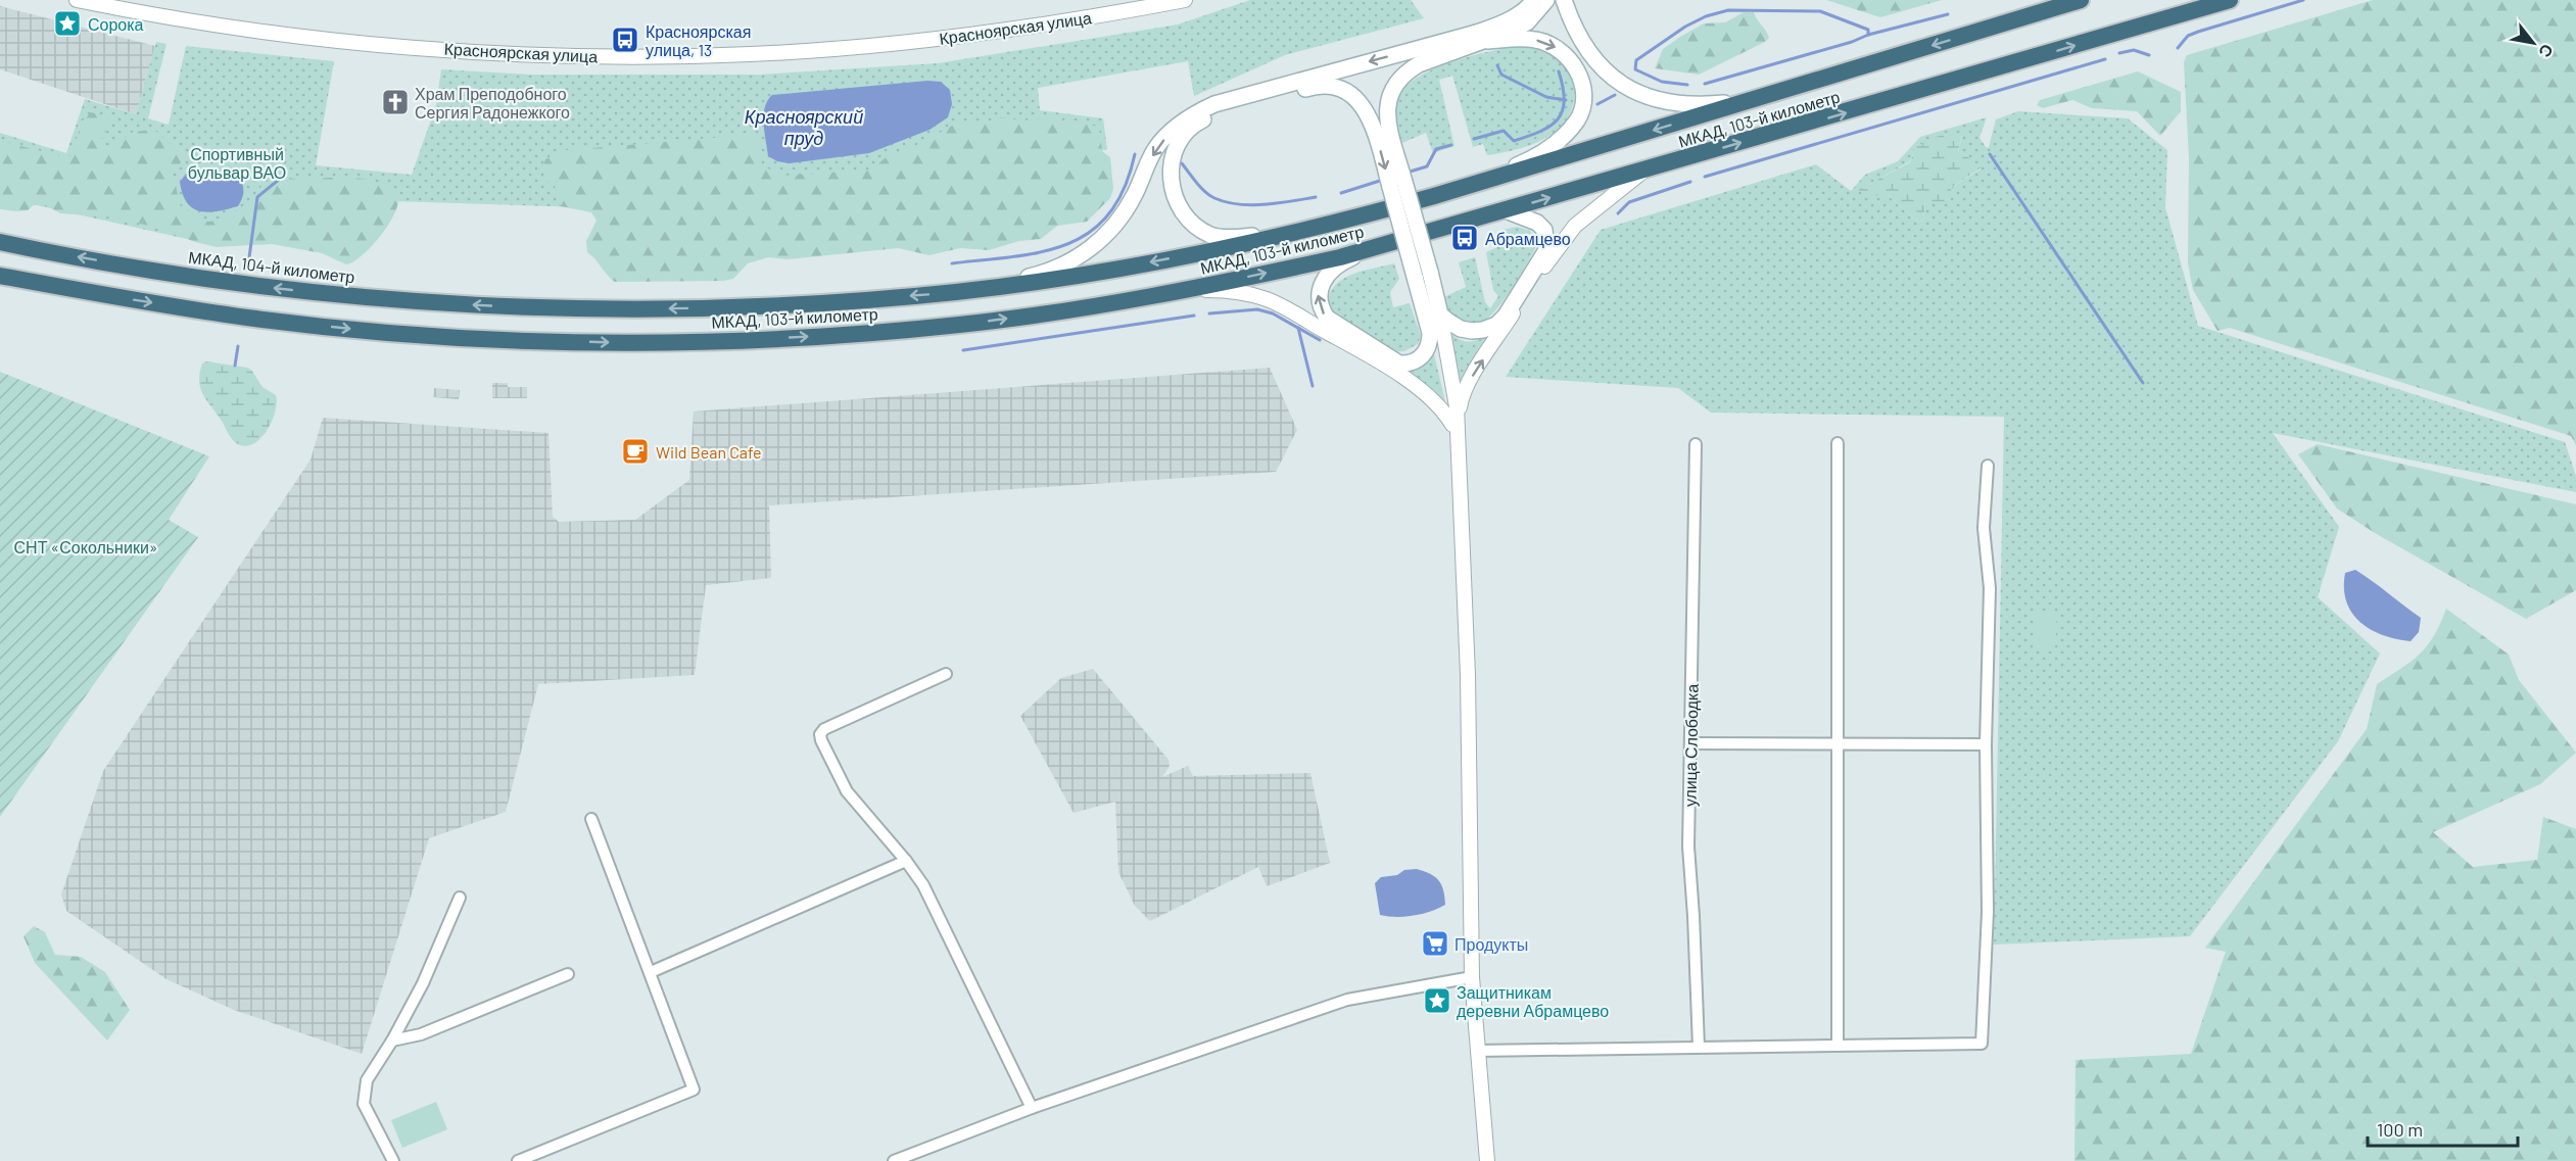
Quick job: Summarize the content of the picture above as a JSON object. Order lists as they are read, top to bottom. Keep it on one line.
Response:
{"streets":{"highway":["МКАД, 103-й километр","МКАД, 104-й километр"],"street":["Красноярская улица","улица Слободка"]},"crossings":[["МКАД, 103-й километр","МКАД, 104-й километр"]],"one_way":["МКАД, 104-й километр"],"water":["Красноярский пруд"],"parks":["Спортивный бульвар ВАО","СНТ «Сокольники»"],"places":{"place":["Сорока","Защитникам деревни Абрамцево"],"bus stop":["Красноярская улица, 13","Абрамцево"],"church":["Храм Преподобного Сергия Радонежкого"],"cafe":["Wild Bean Cafe"],"supermarket":["Продукты"]},"scale_bar":"100 m","north":"bottom right"}
